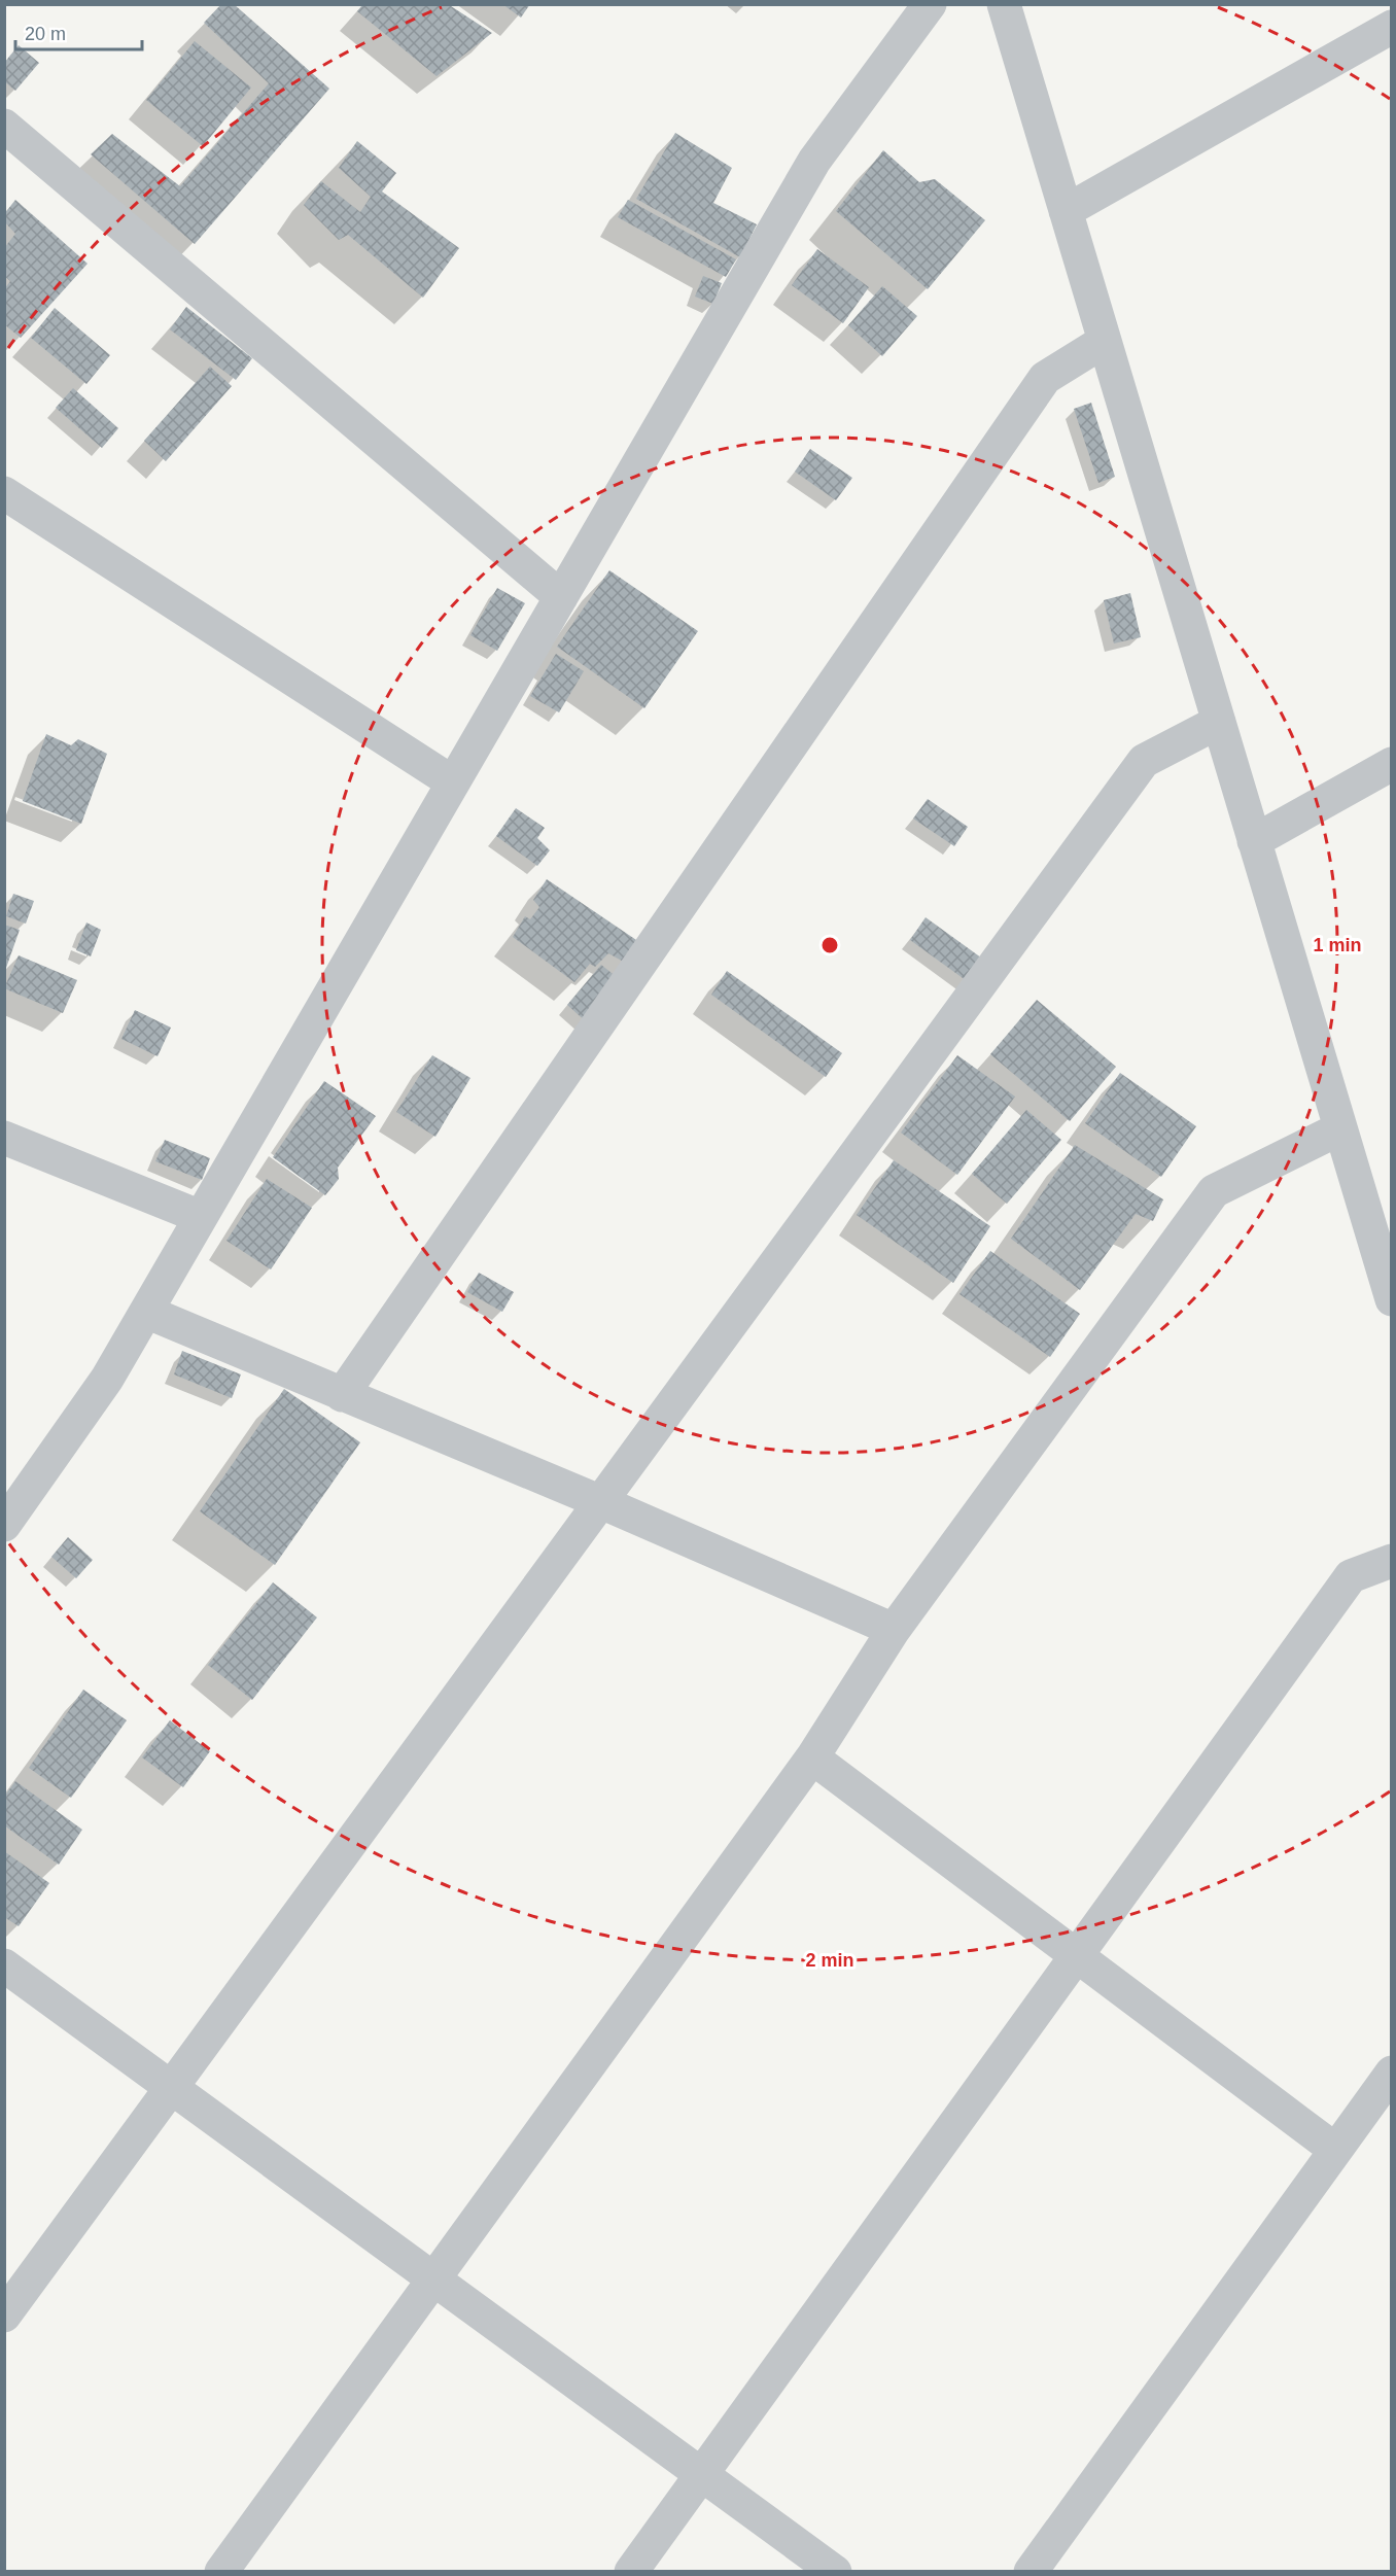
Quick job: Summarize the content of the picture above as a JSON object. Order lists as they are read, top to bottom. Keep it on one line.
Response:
{"scale_bar":"20 m","rings":["1 min","2 min"]}
